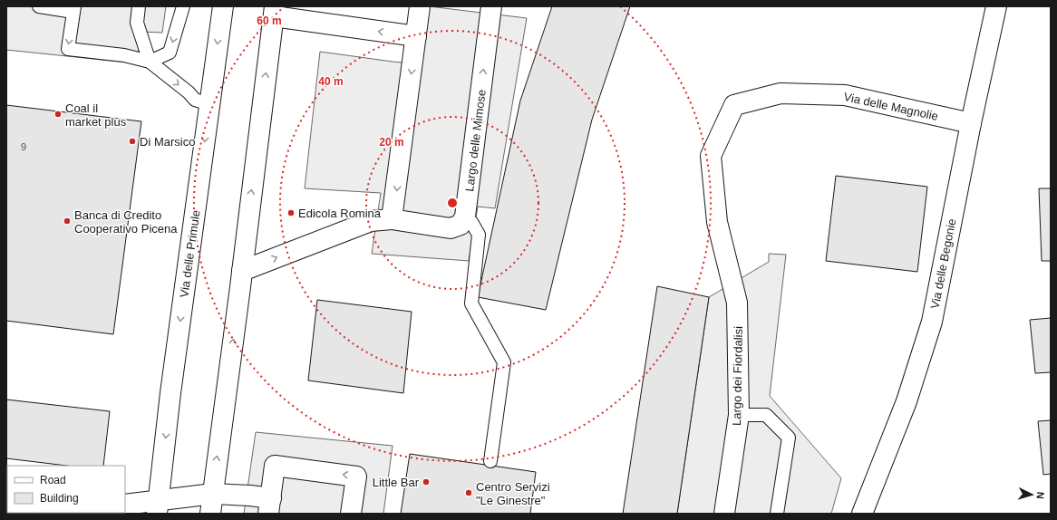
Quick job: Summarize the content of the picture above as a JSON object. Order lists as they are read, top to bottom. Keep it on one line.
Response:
{"streets":{"street":["Via delle Magnolie","Largo delle Mimose","Via delle Primule","Via delle Begonie","Largo dei Fiordalisi"]},"crossings":[["Via delle Magnolie","Via delle Begonie"],["Via delle Magnolie","Largo dei Fiordalisi"]],"places":["Coal il market plus","Di Marsico","Edicola Romina","Banca di Credito Cooperativo Picena","Little Bar","Centro Servizi \"Le Ginestre\""],"house_numbers":["9"],"legend":["Road","Building"],"north":"right","rings":["60 m","40 m","20 m"]}
